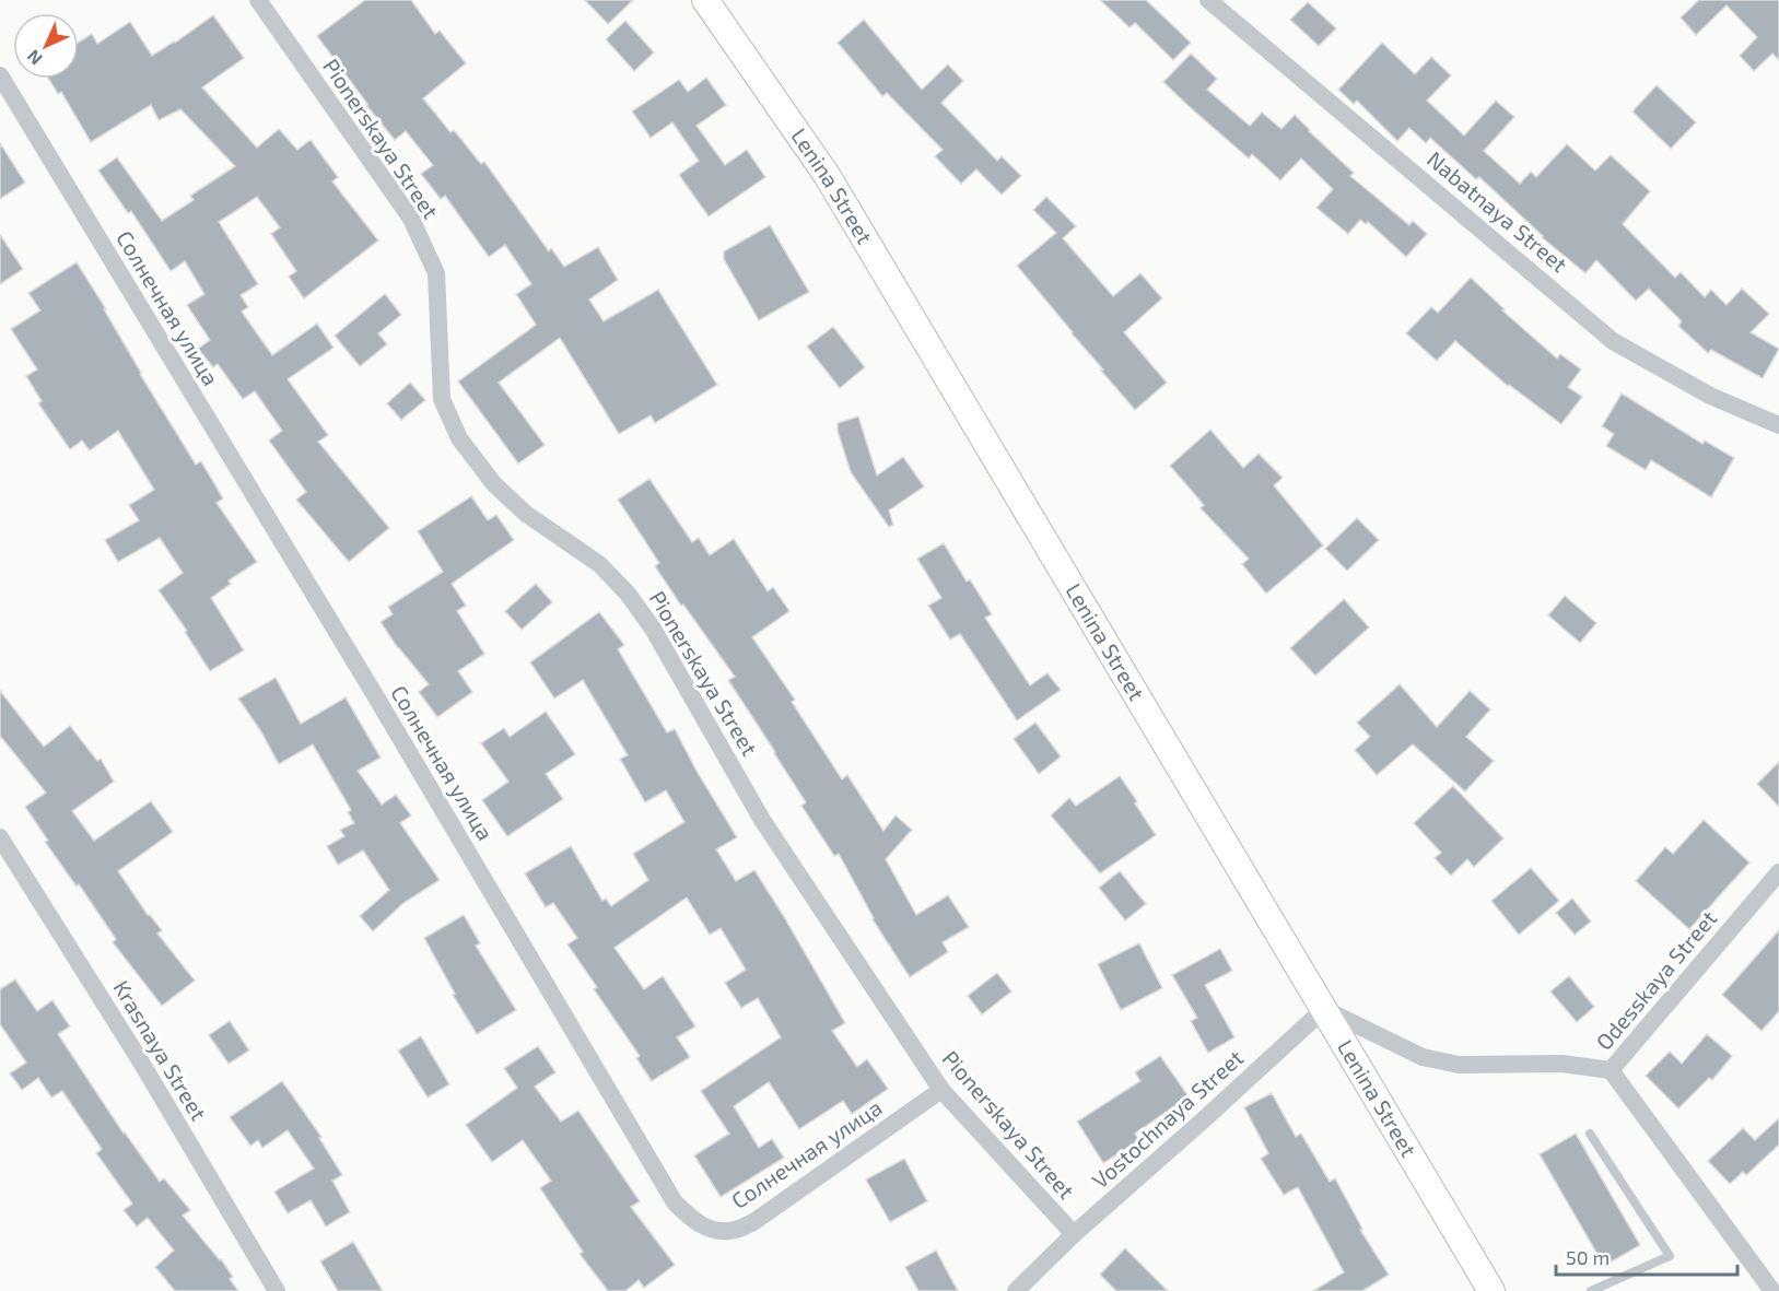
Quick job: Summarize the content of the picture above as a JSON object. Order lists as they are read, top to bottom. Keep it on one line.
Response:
{"streets":{"street":["Pionerskaya Street","Lenina Street","Nabatnaya Street","Солнечная улица","Odesskaya Street","Krasnaya Street","Vostochnaya Street"]},"crossings":[["Pionerskaya Street","Солнечная улица"],["Pionerskaya Street","Vostochnaya Street"],["Lenina Street","Odesskaya Street"],["Lenina Street","Vostochnaya Street"],["Odesskaya Street","Vostochnaya Street"]],"scale_bar":"50 m","north":"bottom left"}
